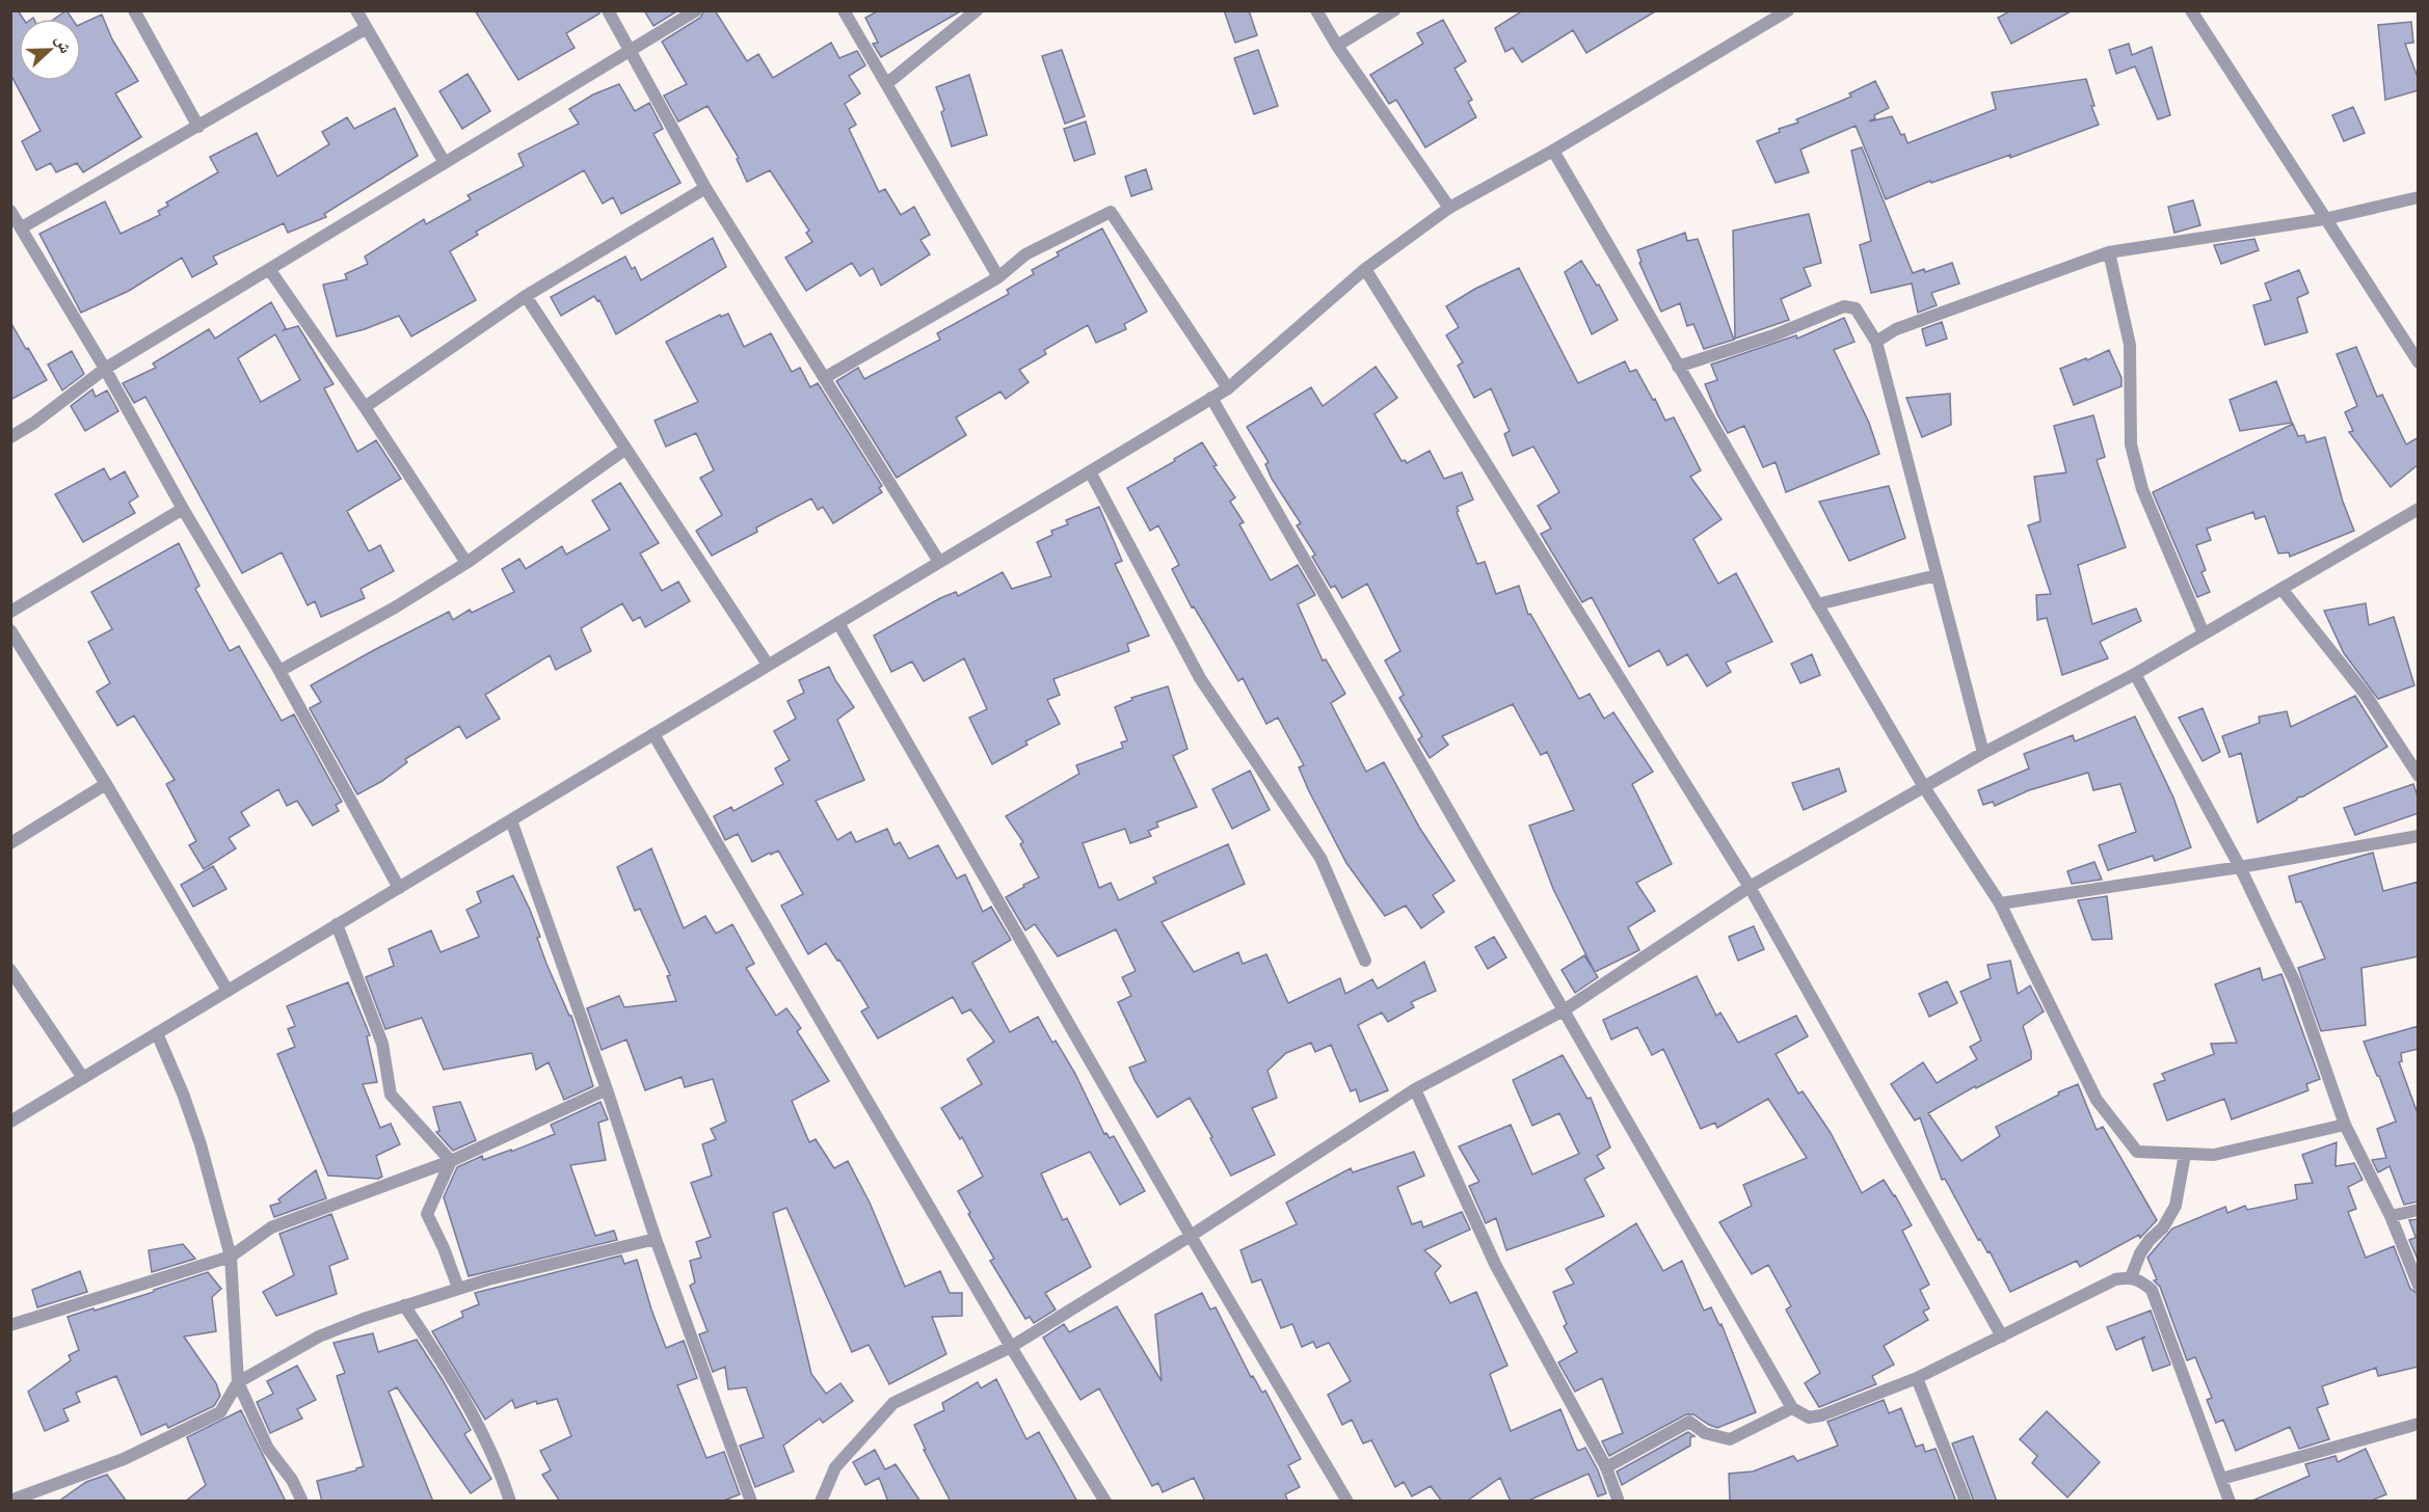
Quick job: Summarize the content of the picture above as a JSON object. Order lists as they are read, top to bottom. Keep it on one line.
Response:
{"north":"right"}
